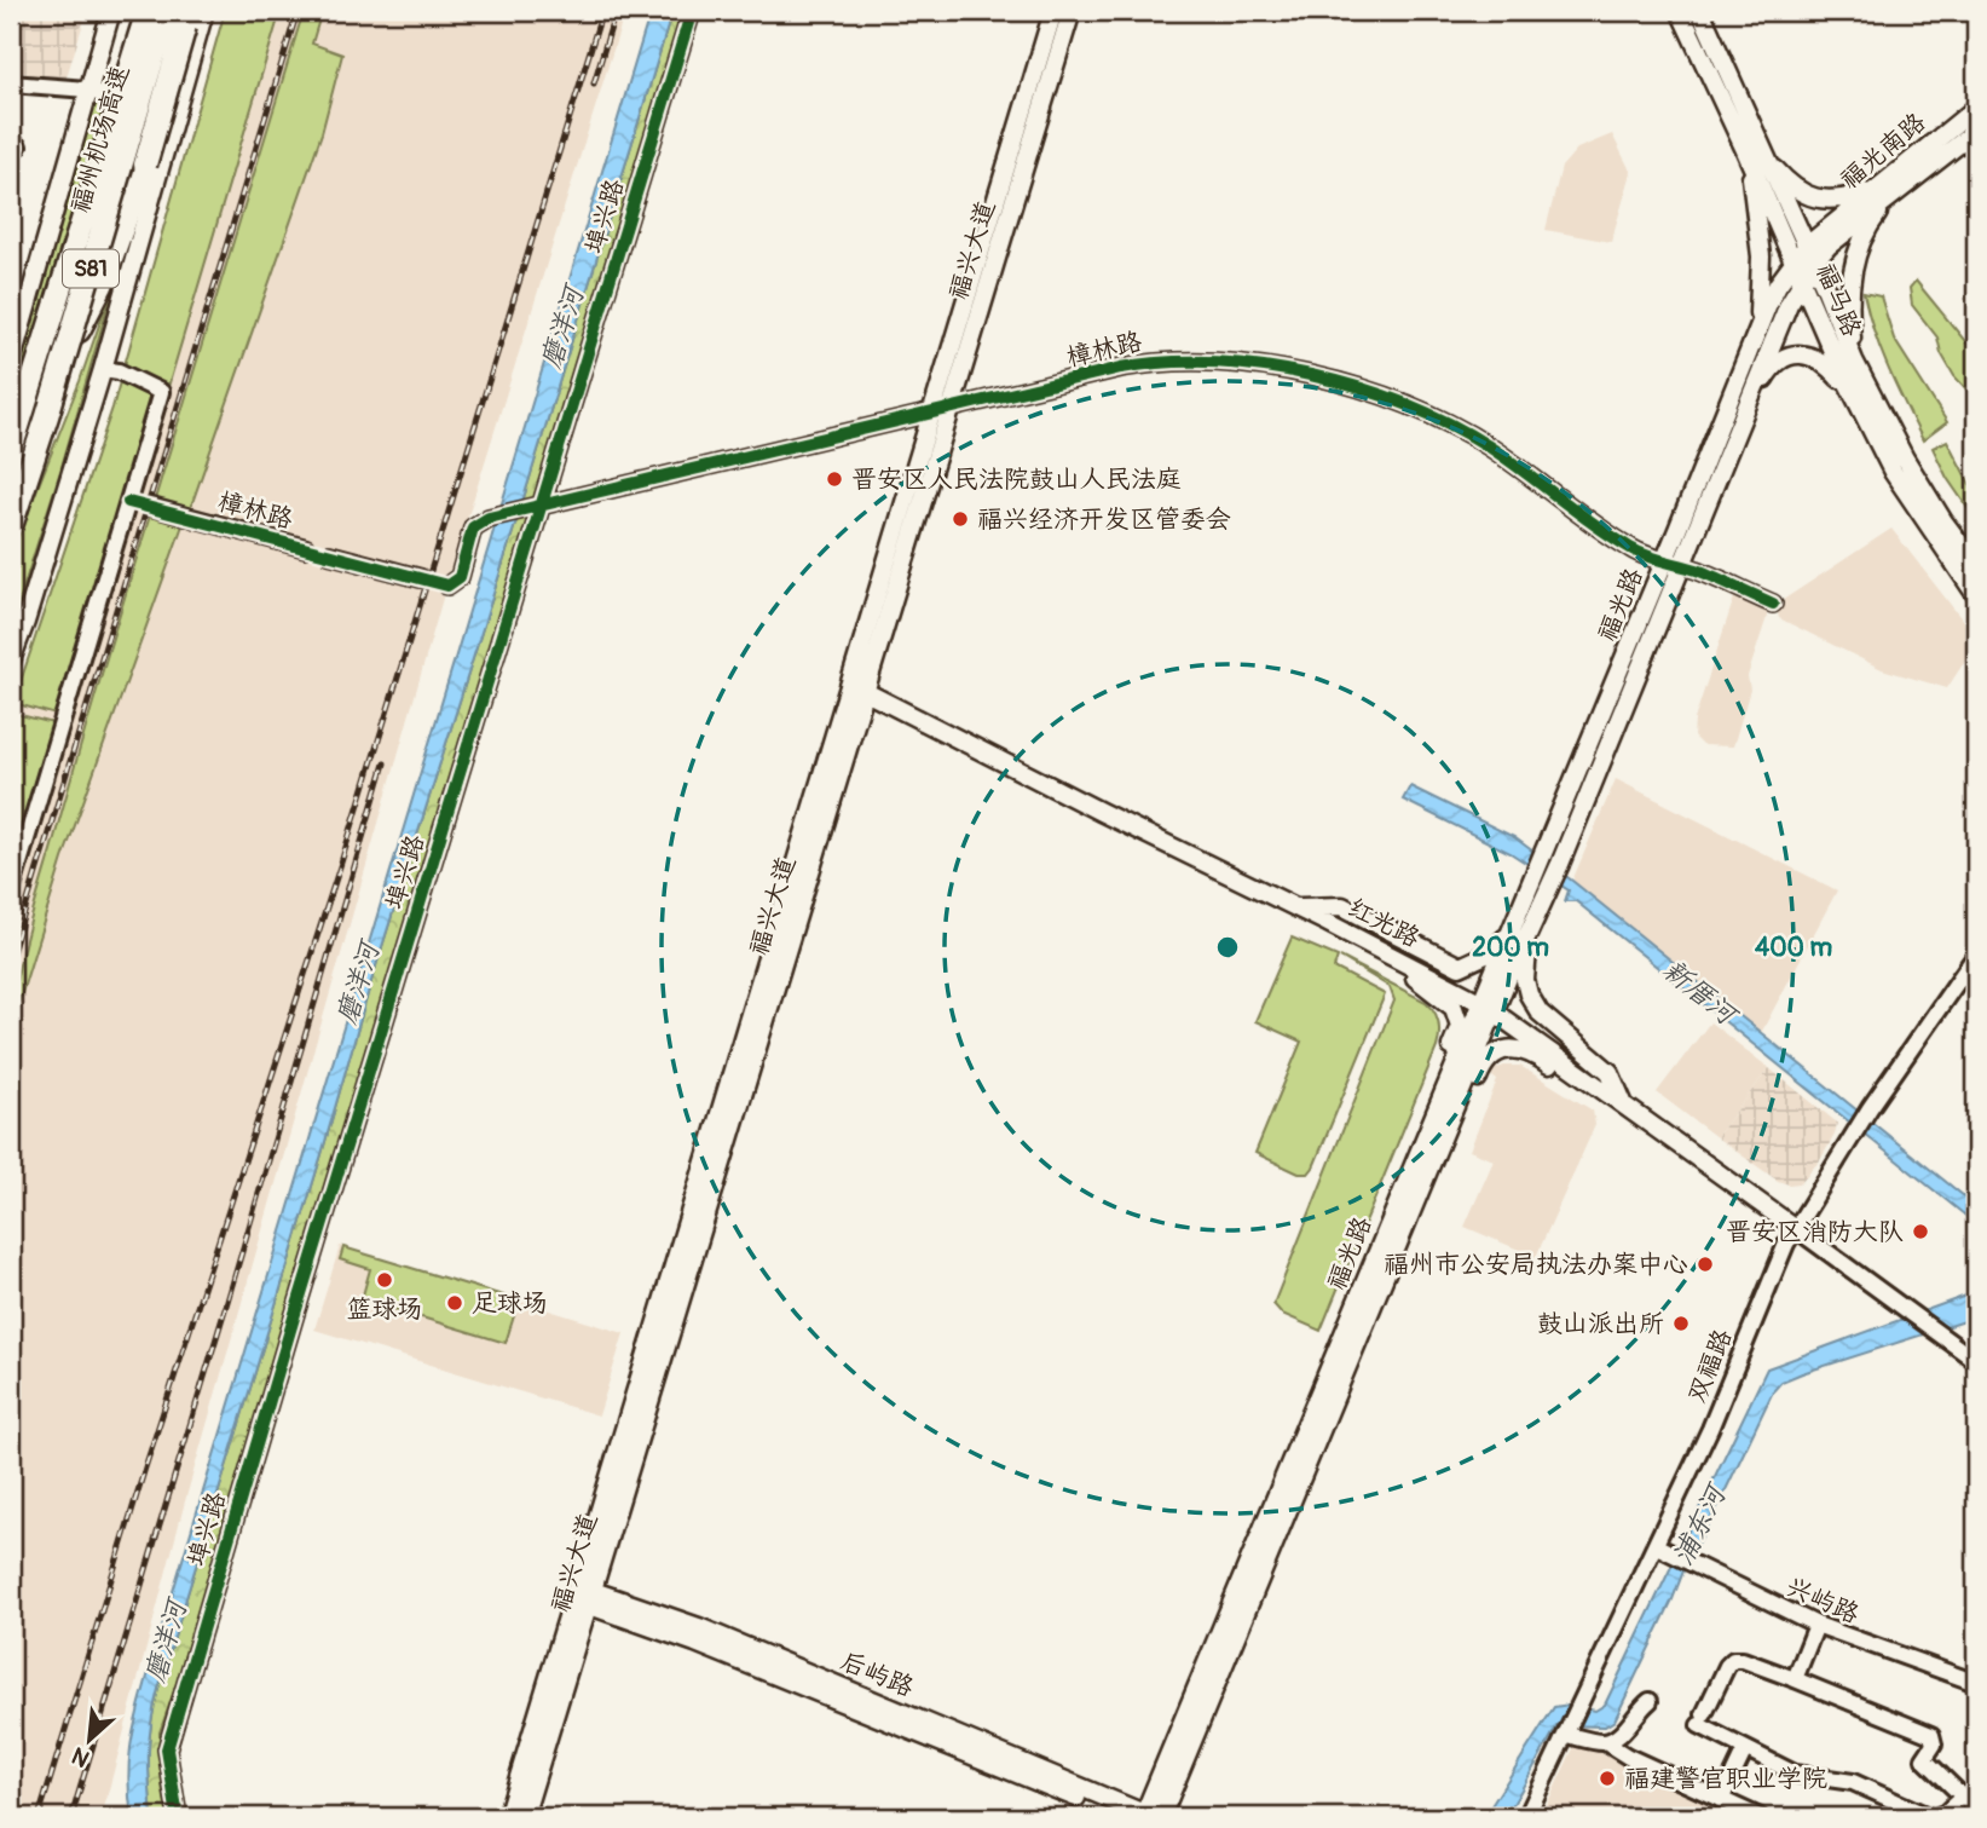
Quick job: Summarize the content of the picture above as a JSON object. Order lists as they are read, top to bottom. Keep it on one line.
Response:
{"streets":{"highway":["福州机场高速","S81"],"main road":["福光南路","福兴大道","福马路","福光路","红光路","后屿路"],"street":["埠兴路","樟林路","双福路","兴屿路"]},"crossings":[["福光南路","福马路"],["福光南路","福光路"],["埠兴路","樟林路"],["福兴大道","樟林路"],["福兴大道","红光路"],["福兴大道","后屿路"],["福马路","福光路"],["樟林路","福光路"],["福光路","红光路"],["福光路","后屿路"],["红光路","双福路"],["双福路","兴屿路"]],"water":["磨洋河","新厝河","浦东河"],"places":["晋安区人民法院鼓山人民法庭","福兴经济开发区管委会","晋安区消防大队","福州市公安局执法办案中心","篮球场","足球场","鼓山派出所","福建警官职业学院"],"north":"bottom left","rings":["200 m","400 m"]}
